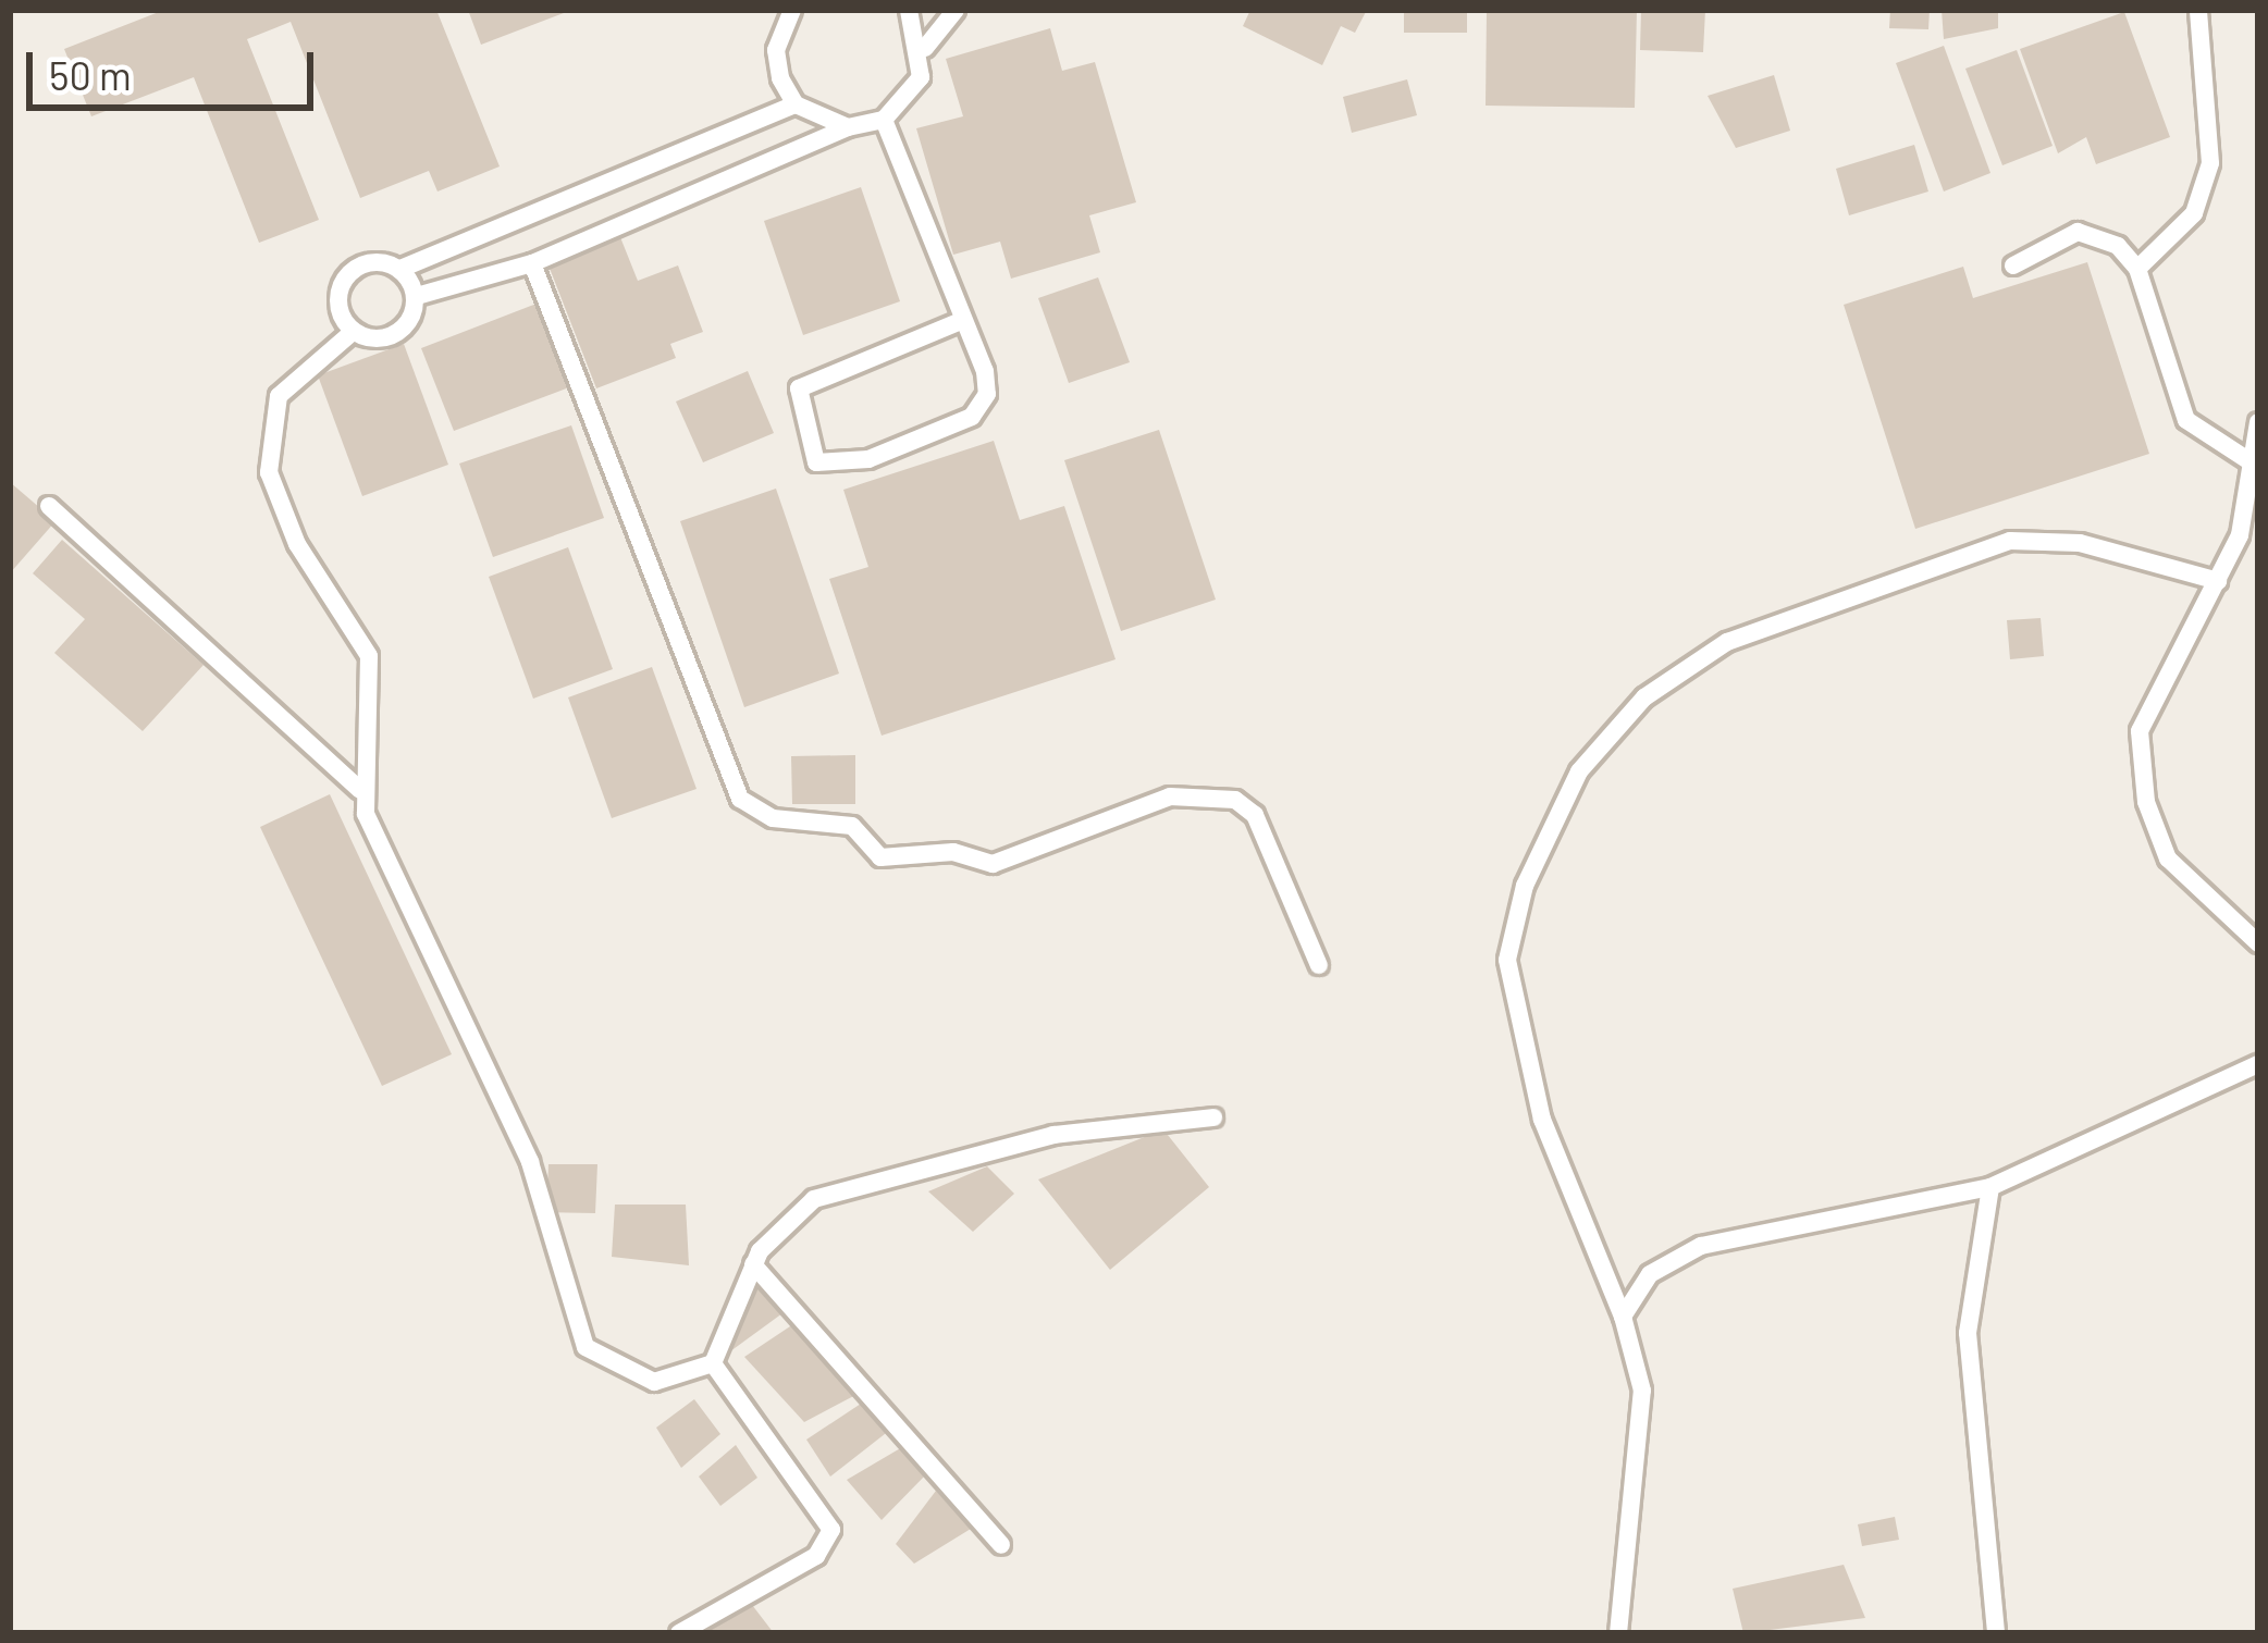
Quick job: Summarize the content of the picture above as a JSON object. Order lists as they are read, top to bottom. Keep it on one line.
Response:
{"scale_bar":"50 m"}
